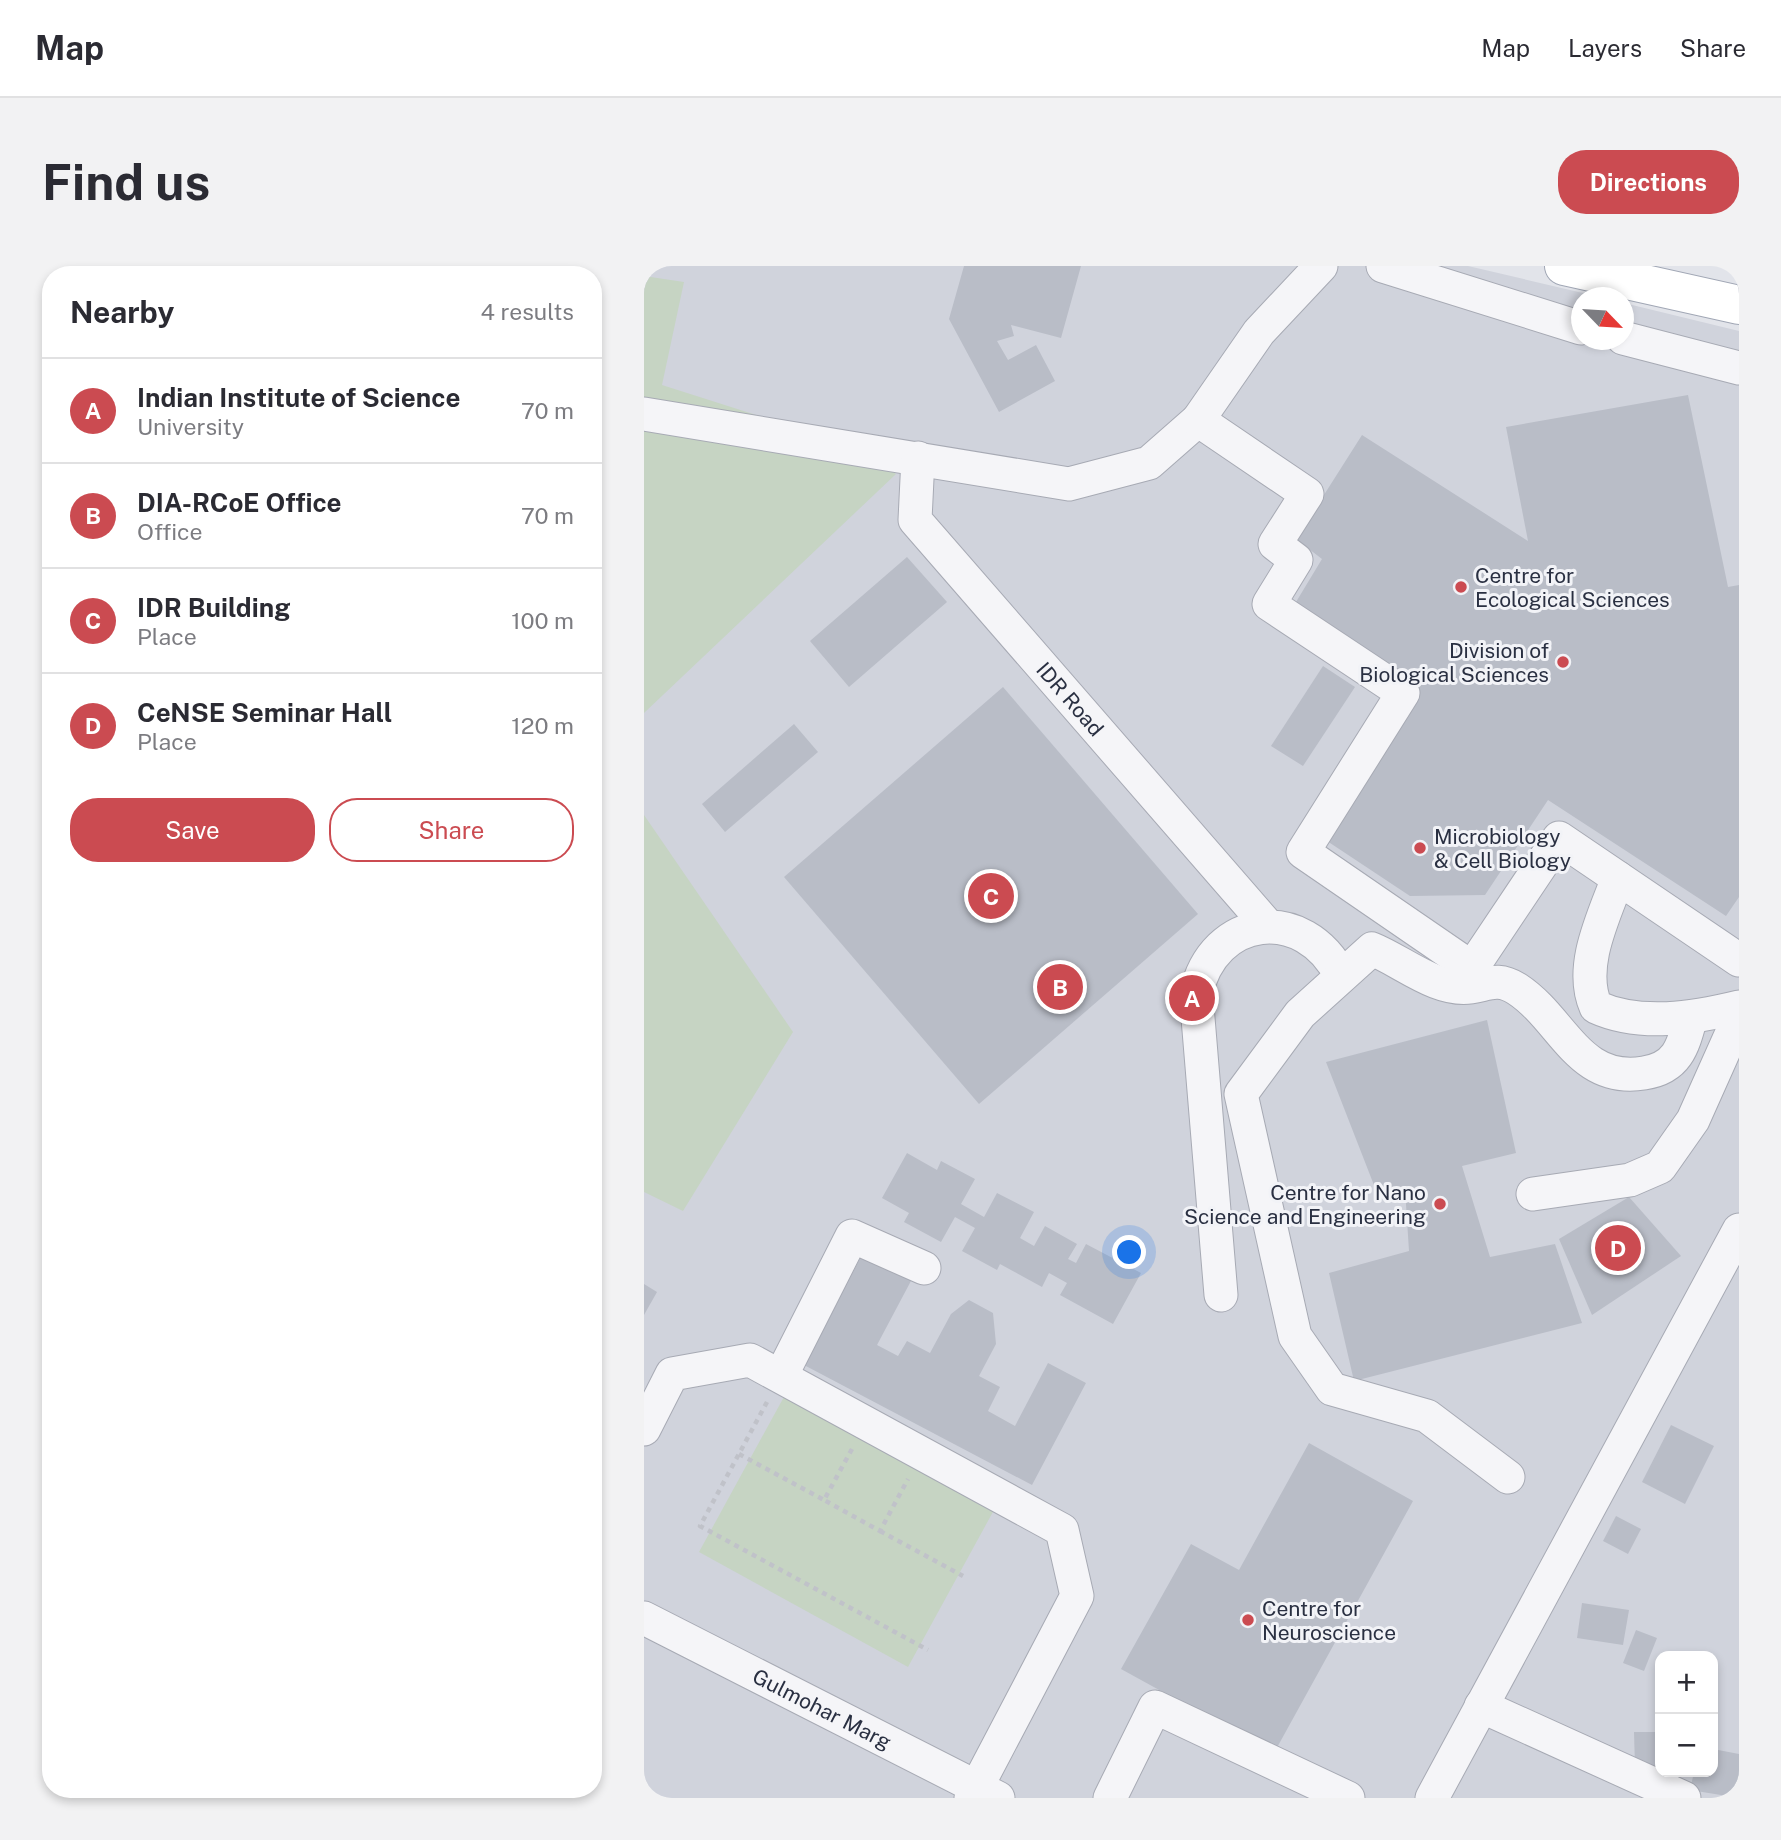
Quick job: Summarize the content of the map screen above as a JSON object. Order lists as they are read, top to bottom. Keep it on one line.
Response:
{"streets":{"lane":["IDR Road","Gulmohar Marg"]},"places":["Centre for Ecological Sciences","Division of Biological Sciences","Microbiology & Cell Biology","Centre for Nano Science and Engineering","Centre for Neuroscience"],"north":"bottom right","page":{"header":"Map","nav":["Map","Layers","Share"],"buttons":["Directions",["Save","Share"]],"title":"Find us","heading":["Nearby","4 results"],"list":[{"mark":"A","name":"Indian Institute of Science","note":"University","value":"70 m"},{"mark":"B","name":"DIA-RCoE Office","note":"Office","value":"70 m"},{"mark":"C","name":"IDR Building","note":"Place","value":"100 m"},{"mark":"D","name":"CeNSE Seminar Hall","note":"Place","value":"120 m"}],"pins":["C","B","A","D"],"map_buttons":["+","−"]}}
